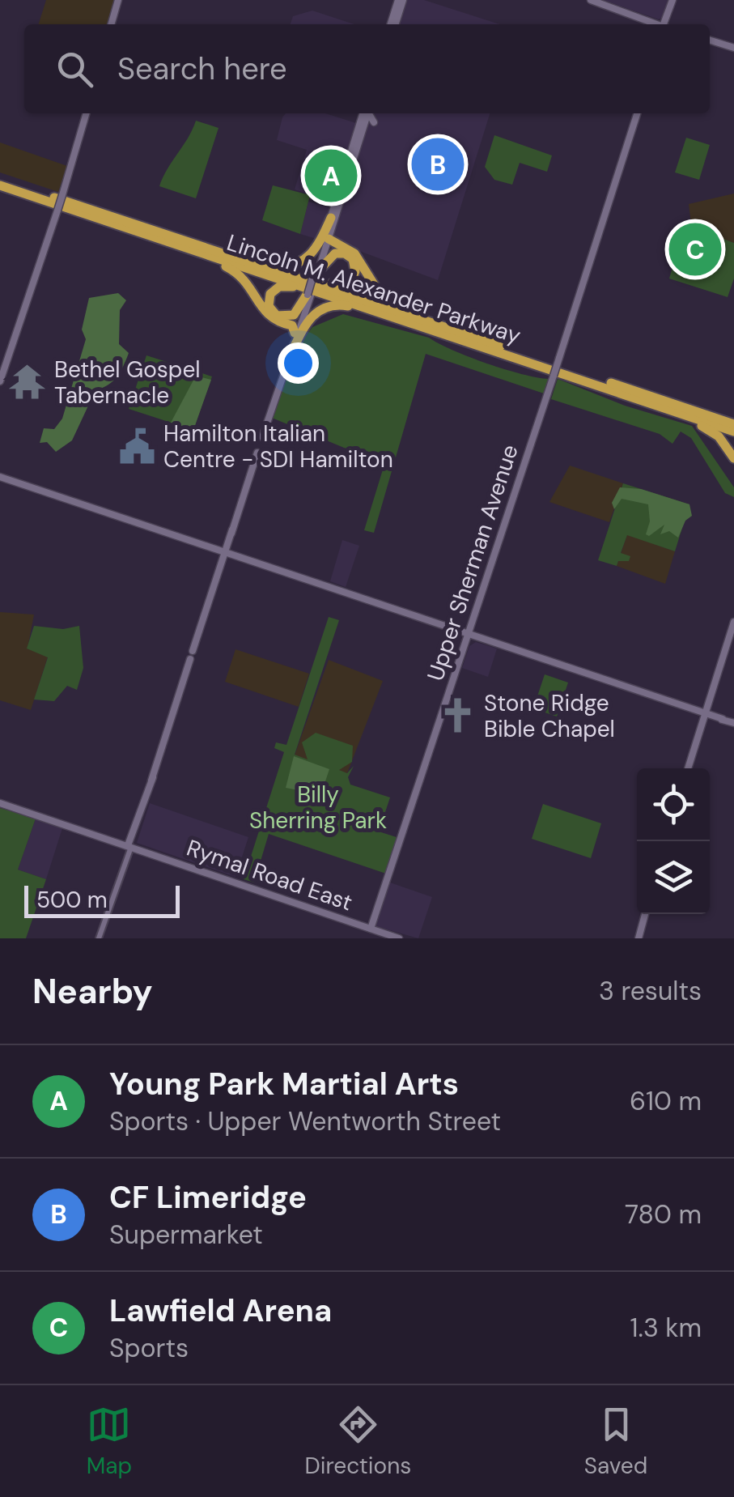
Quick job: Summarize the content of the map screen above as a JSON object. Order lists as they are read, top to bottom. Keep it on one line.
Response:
{"streets":{"highway":["Lincoln M. Alexander Parkway"],"main road":["Upper Sherman Avenue","Rymal Road East"]},"crossings":[["Upper Sherman Avenue","Rymal Road East"]],"parks":["Billy Sherring Park"],"places":{"temple":["Bethel Gospel Tabernacle"],"public building":["Hamilton Italian Centre - SDI Hamilton"],"church":["Stone Ridge Bible Chapel"]},"scale_bar":"500 m","page":{"search":"Search here","pins":["B","A","C"],"scale":"500 m","heading":["Nearby","3 results"],"list":[{"mark":"A","name":"Young Park Martial Arts","note":"Sports · Upper Wentworth Street","value":"610 m"},{"mark":"B","name":"CF Limeridge","note":"Supermarket","value":"780 m"},{"mark":"C","name":"Lawfield Arena","note":"Sports","value":"1.3 km"}],"nav":["Map","Directions","Saved"]}}
